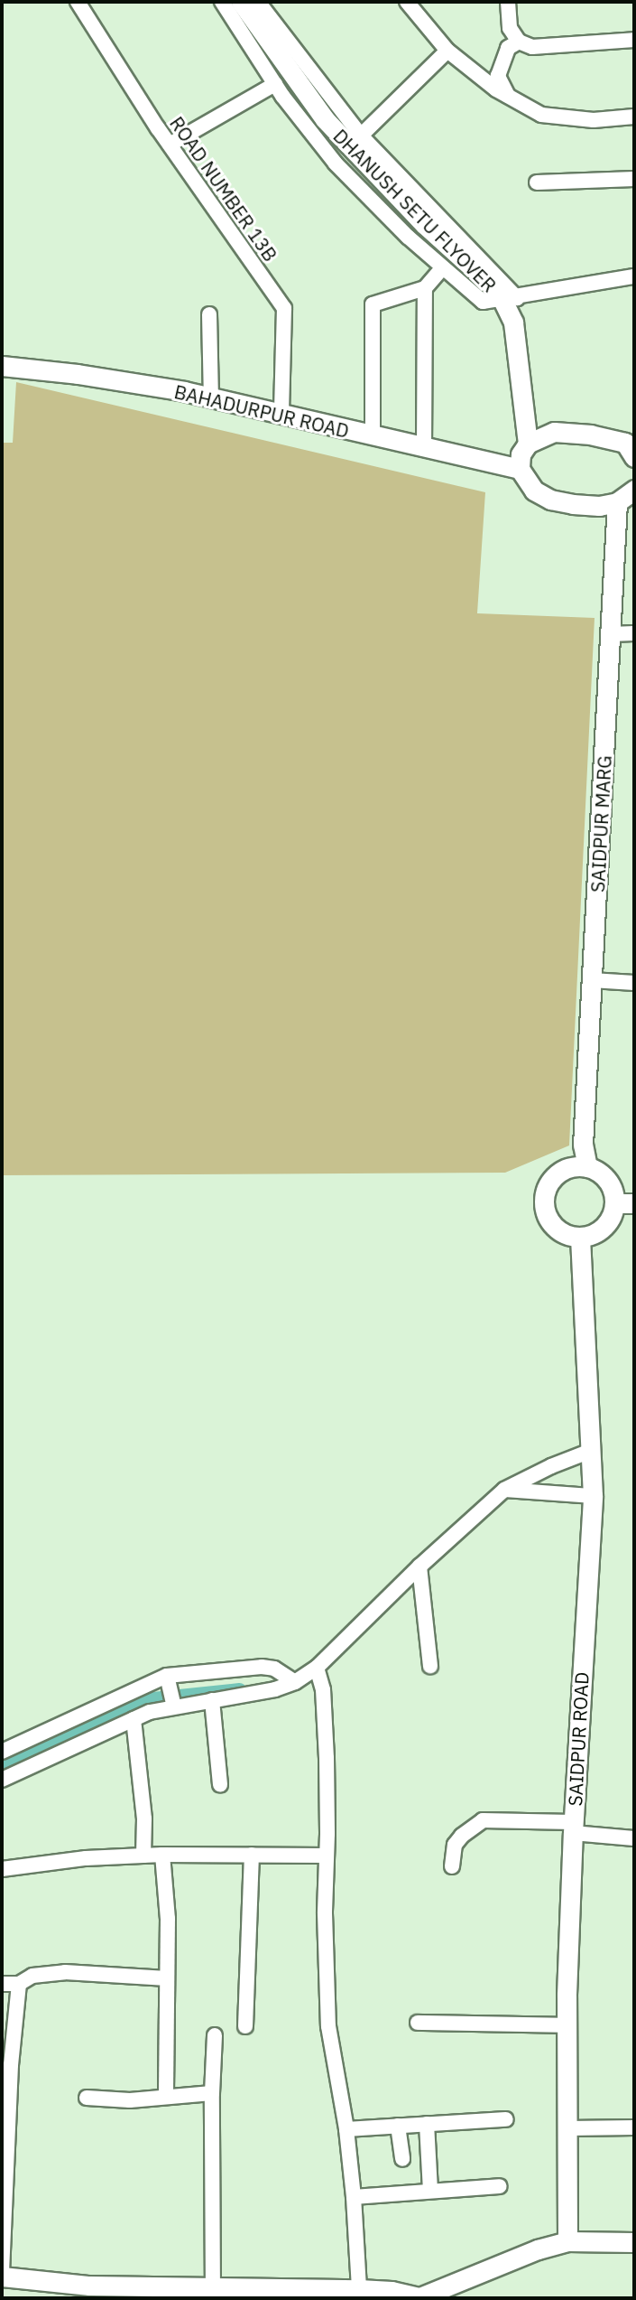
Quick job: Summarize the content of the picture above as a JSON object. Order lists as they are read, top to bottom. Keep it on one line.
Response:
{"streets":{"main road":["DHANUSH SETU FLYOVER","BAHADURPUR ROAD","SAIDPUR MARG","SAIDPUR ROAD"],"street":["ROAD NUMBER 13B"]},"crossings":[["ROAD NUMBER 13B","BAHADURPUR ROAD"],["SAIDPUR MARG","SAIDPUR ROAD"]]}
